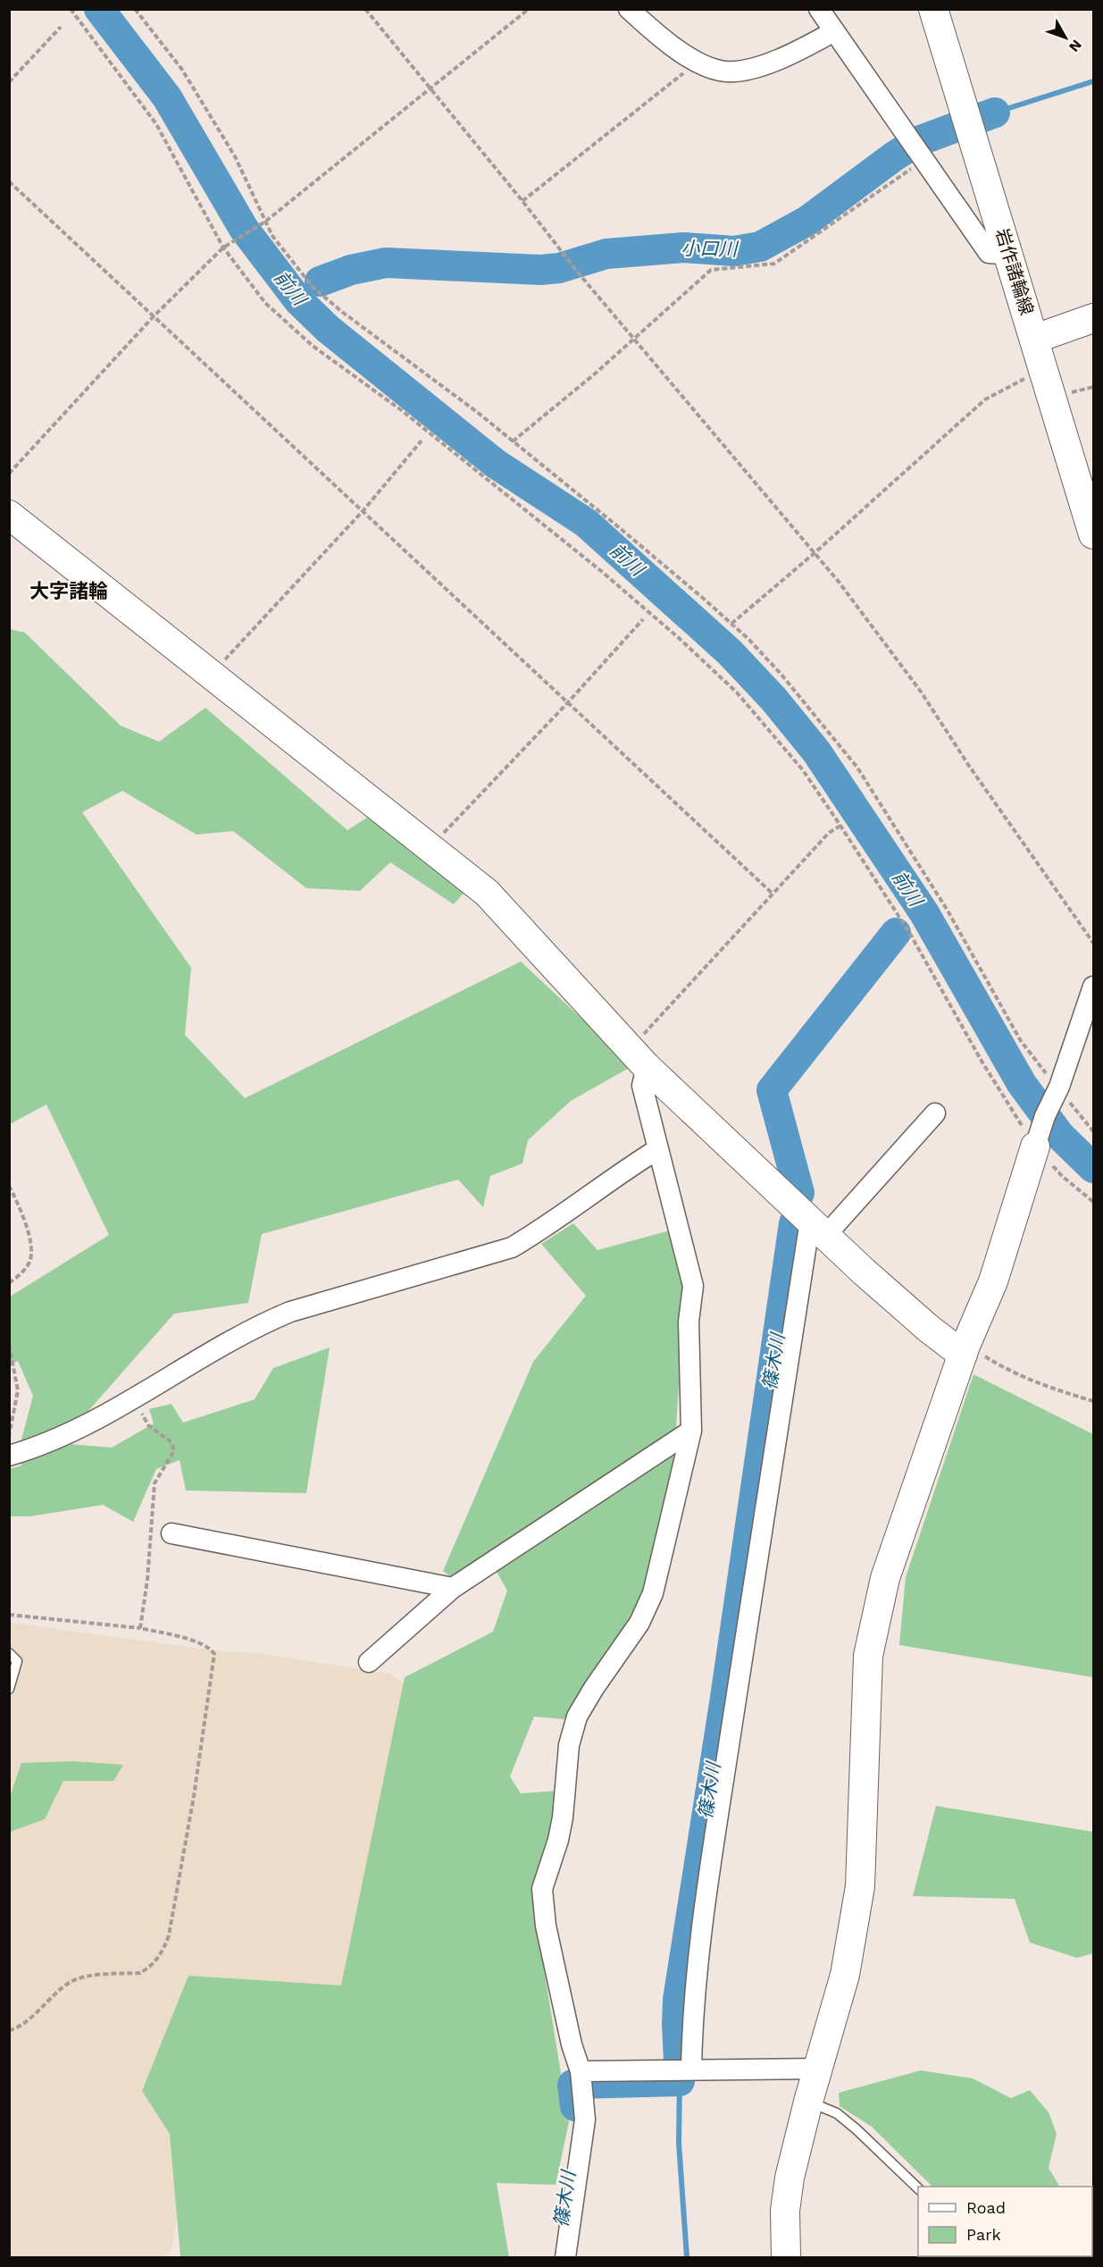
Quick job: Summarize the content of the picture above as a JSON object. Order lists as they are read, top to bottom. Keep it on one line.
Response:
{"streets":{"street":["岩作諸輪線"]},"districts":["大字諸輪"],"water":["小口川","前川","篠木川"],"legend":["Road","Park"],"north":"bottom right"}
